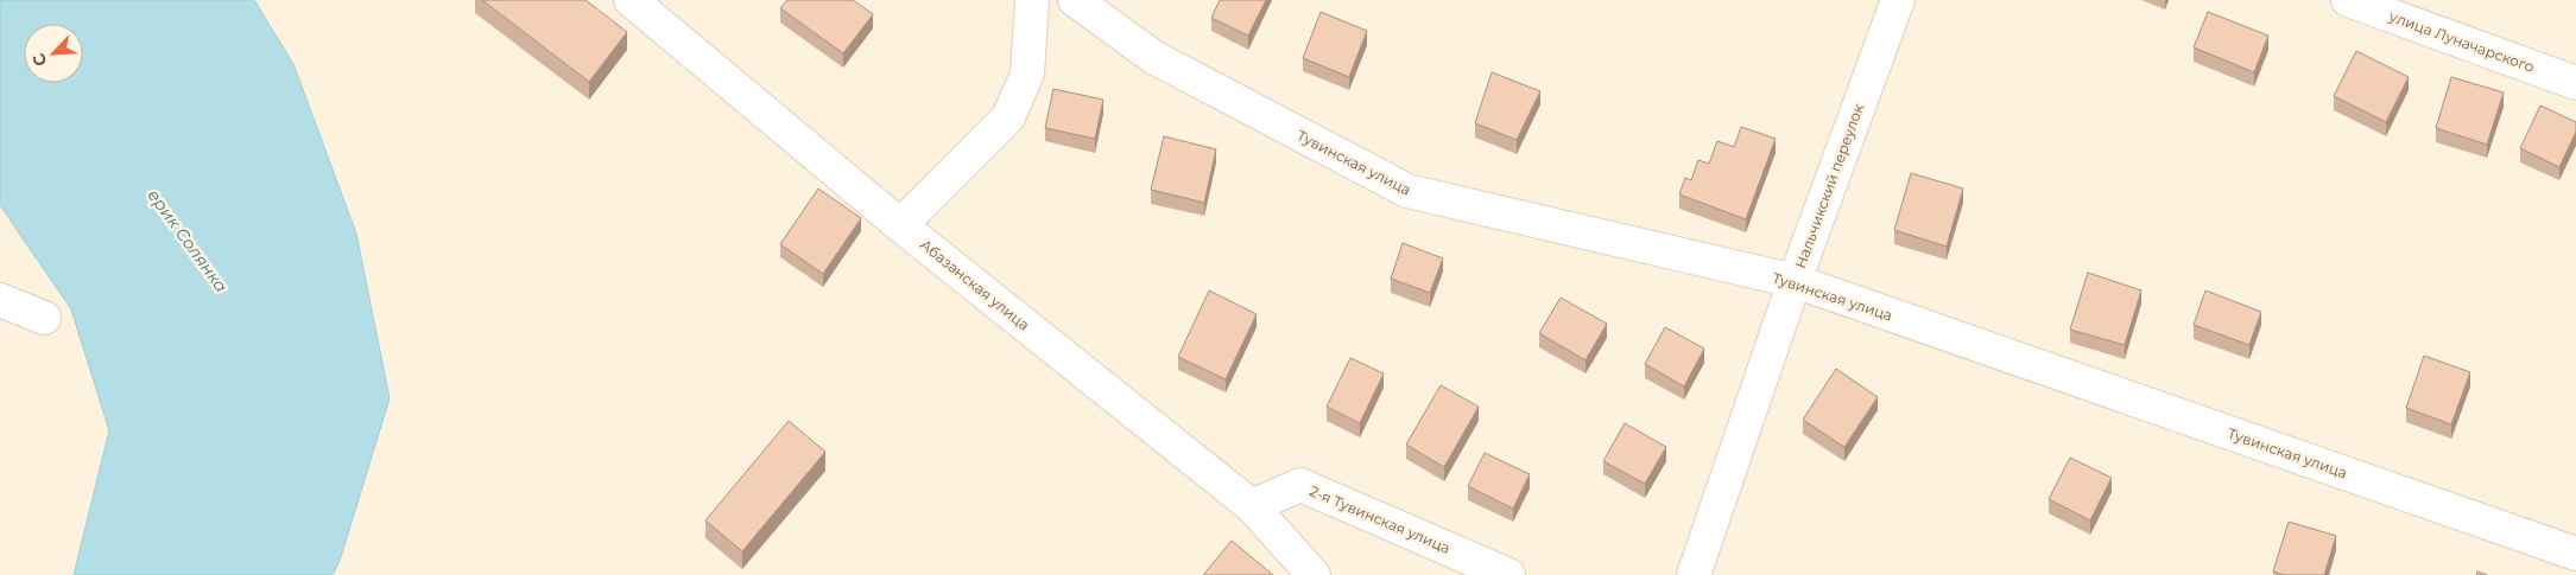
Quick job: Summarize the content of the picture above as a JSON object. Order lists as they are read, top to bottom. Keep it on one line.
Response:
{"streets":{"street":["улица Луначарского","Тувинская улица","Нальчикский переулок","Абазанская улица","2-я Тувинская улица"]},"crossings":[["Тувинская улица","Нальчикский переулок"],["Абазанская улица","2-я Тувинская улица"]],"water":["ерик Солянка"],"north":"bottom left"}
